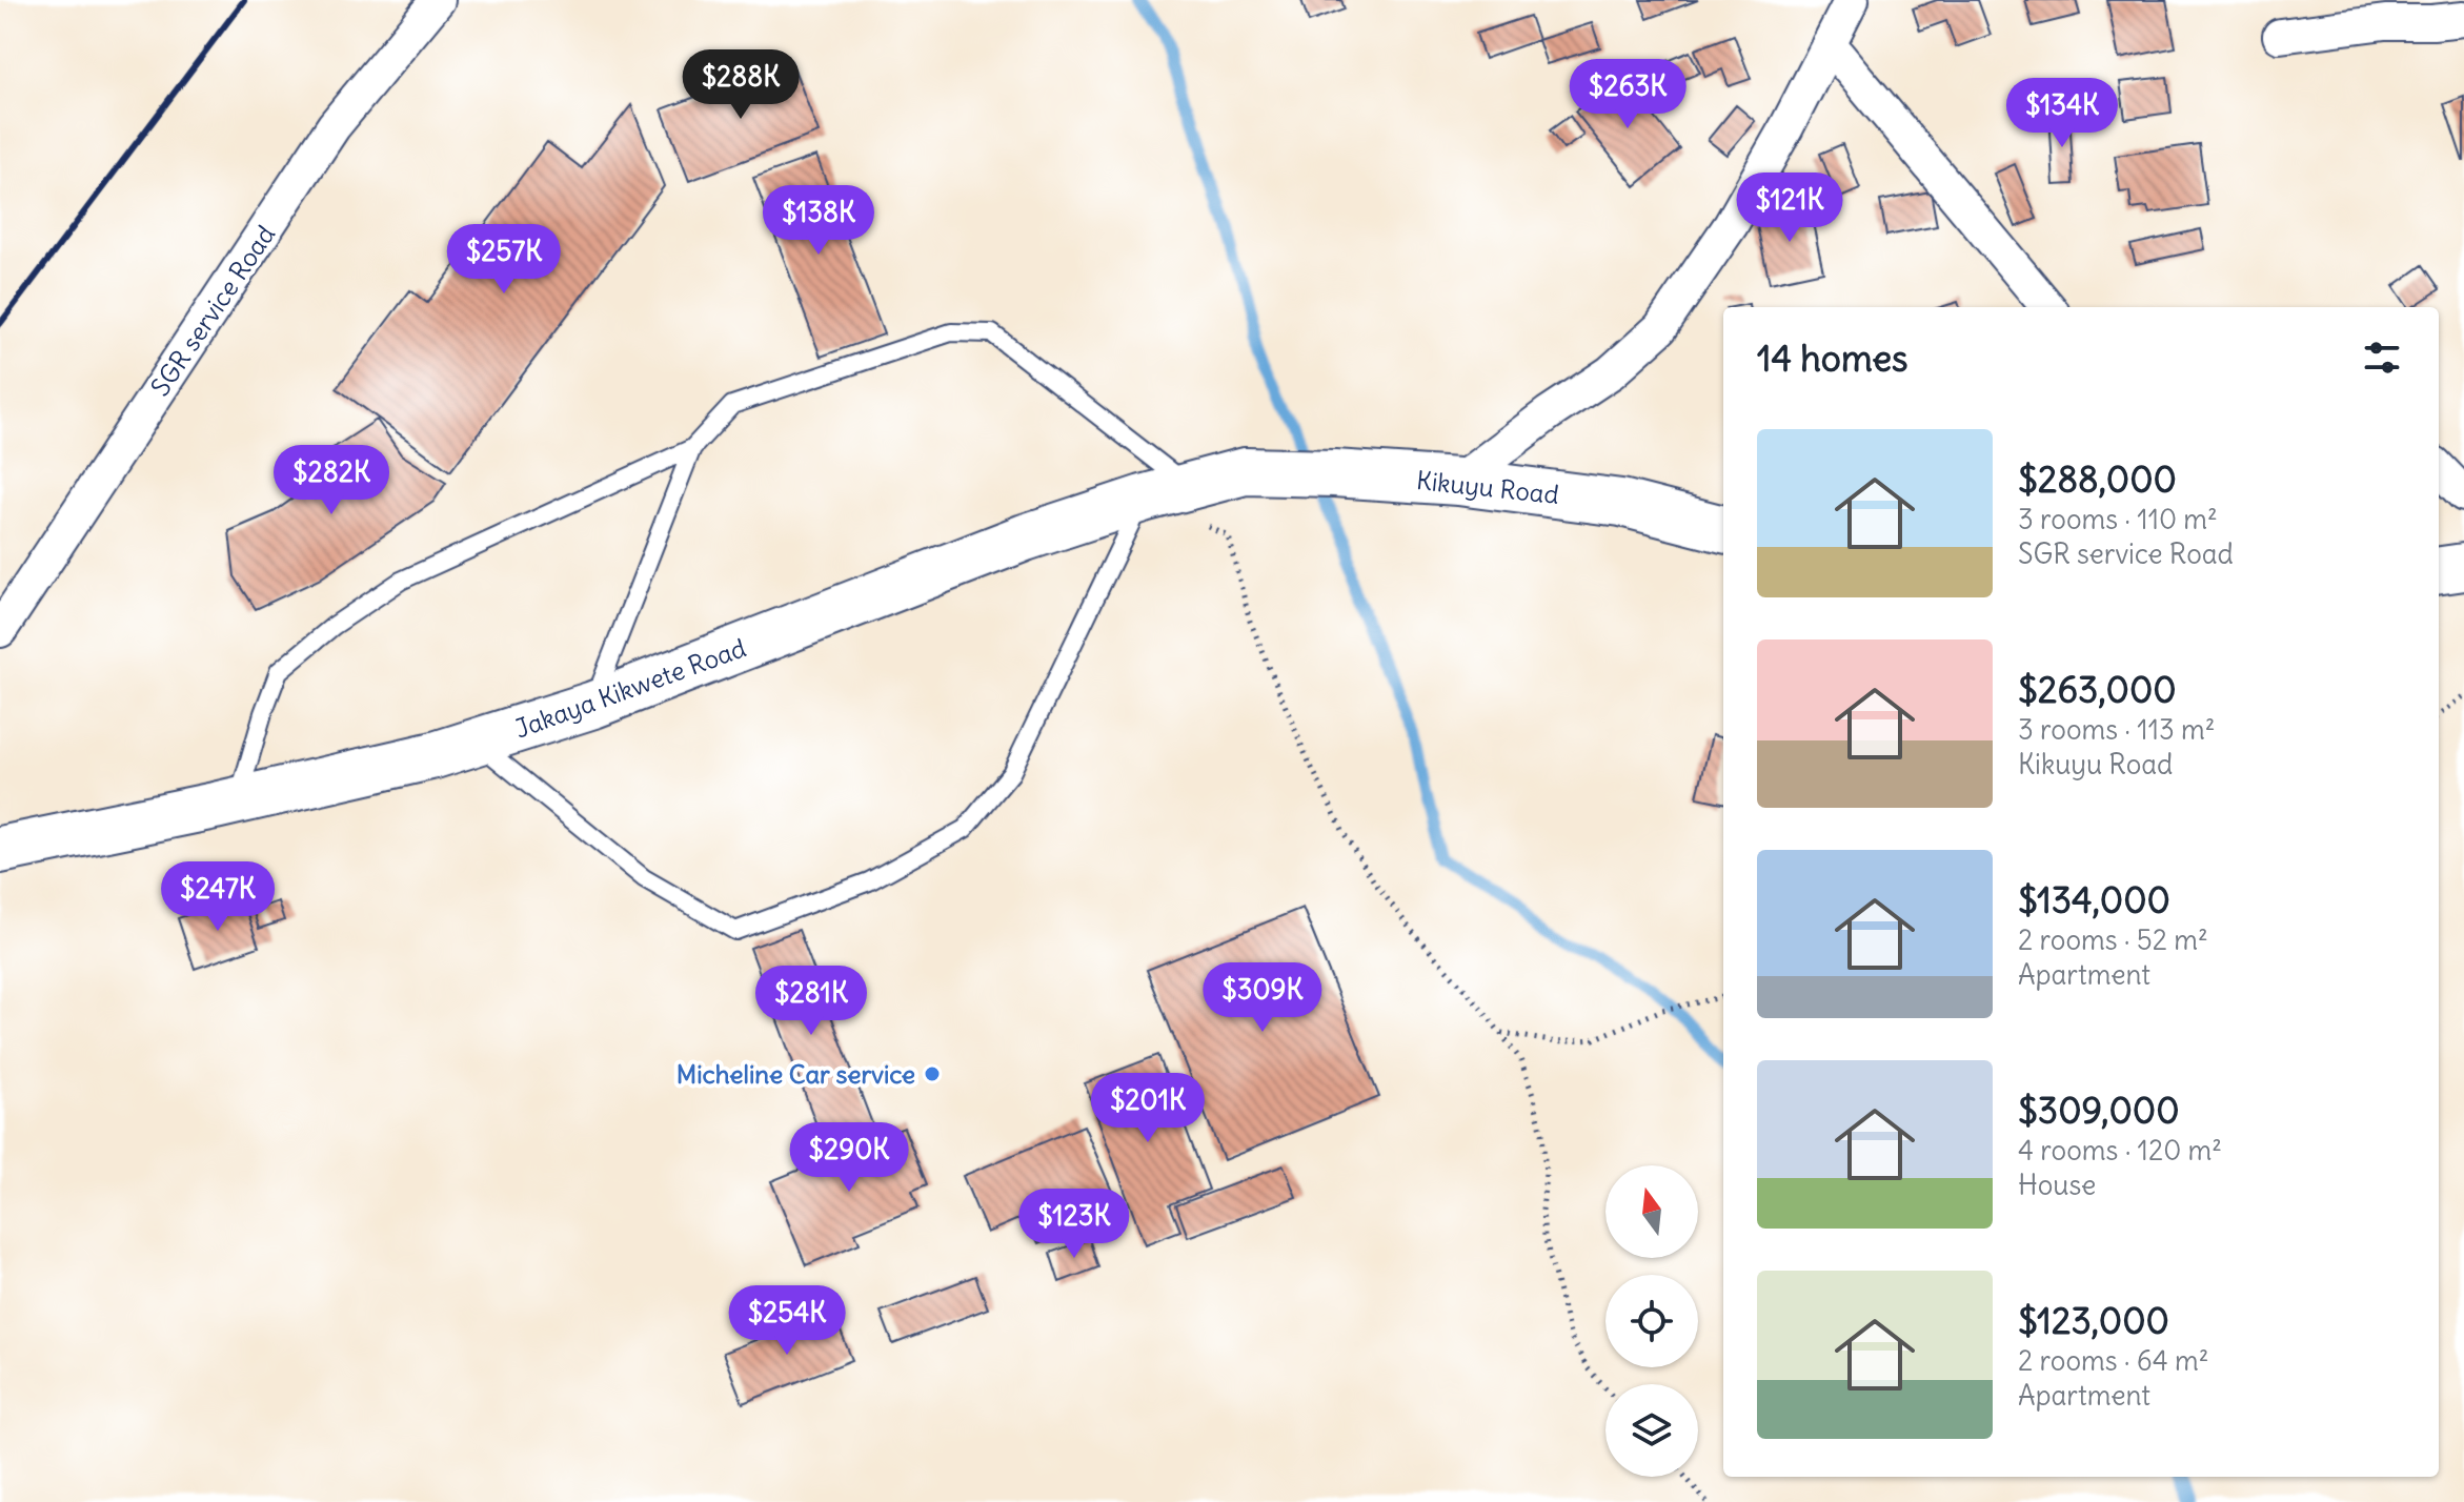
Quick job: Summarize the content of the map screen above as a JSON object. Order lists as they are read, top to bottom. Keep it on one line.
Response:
{"streets":{"main road":["Kikuyu Road","Jakaya Kikwete Road"],"street":["SGR service Road"]},"crossings":[["Kikuyu Road","Jakaya Kikwete Road"]],"places":["Micheline Car service"],"north":"top","page":{"price":["$288K","$263K","$134K","$121K","$138K","$257K","$282K","$247K","$309K","$281K","$201K","$290K","$123K","$254K"],"heading":"14 homes","list":[{"name":"$288,000","note":"3 rooms · 110 m² · SGR service Road"},{"name":"$263,000","note":"3 rooms · 113 m² · Kikuyu Road"},{"name":"$134,000","note":"2 rooms · 52 m² · Apartment"},{"name":"$309,000","note":"4 rooms · 120 m² · House"},{"name":"$123,000","note":"2 rooms · 64 m² · Apartment"}]}}
